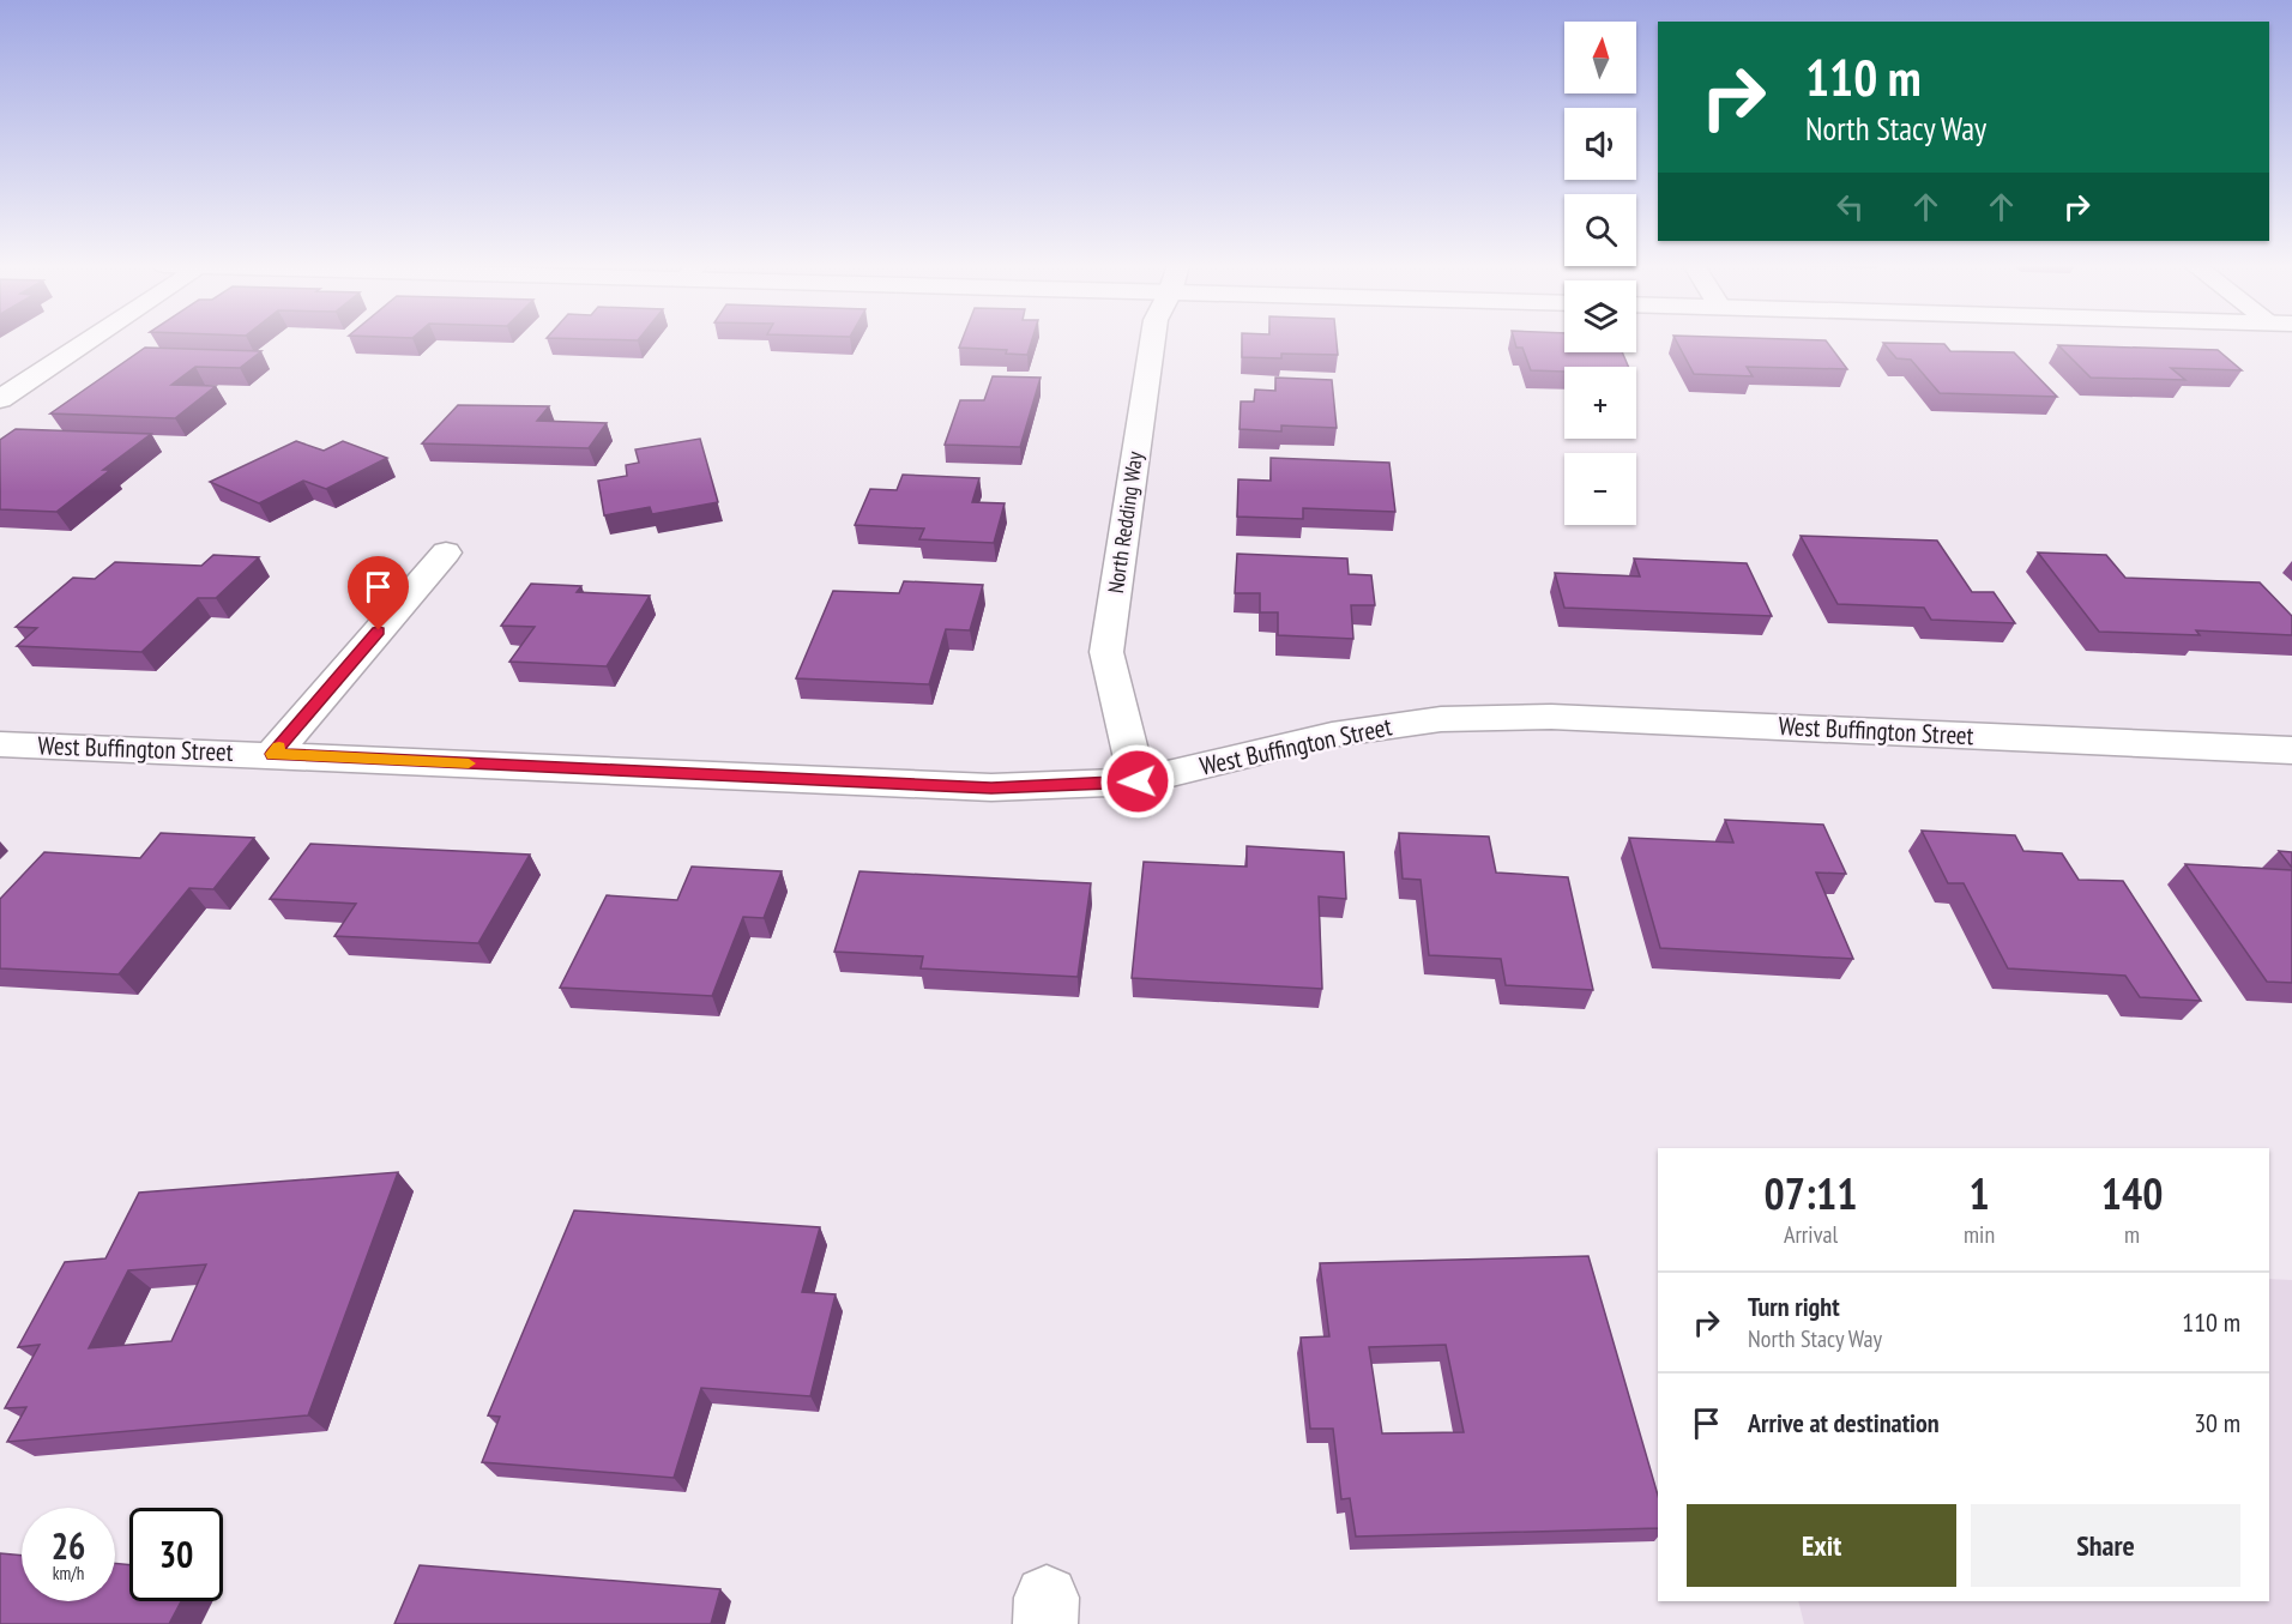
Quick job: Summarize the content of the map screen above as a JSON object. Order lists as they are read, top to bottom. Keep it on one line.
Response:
{"streets":{"street":["North Redding Way","West Buffington Street"]},"crossings":[["North Redding Way","West Buffington Street"]],"north":"top","page":{"map_buttons":["+","−"],"turn":["110 m","North Stacy Way"],"eta":["07:11","Arrival","1","min","140","m"],"list":[{"name":"Turn right","note":"North Stacy Way","value":"110 m"},{"name":"Arrive at destination","value":"30 m"}],"buttons":["Exit","Share"],"speed":"26 km/h","limit":"30"}}
